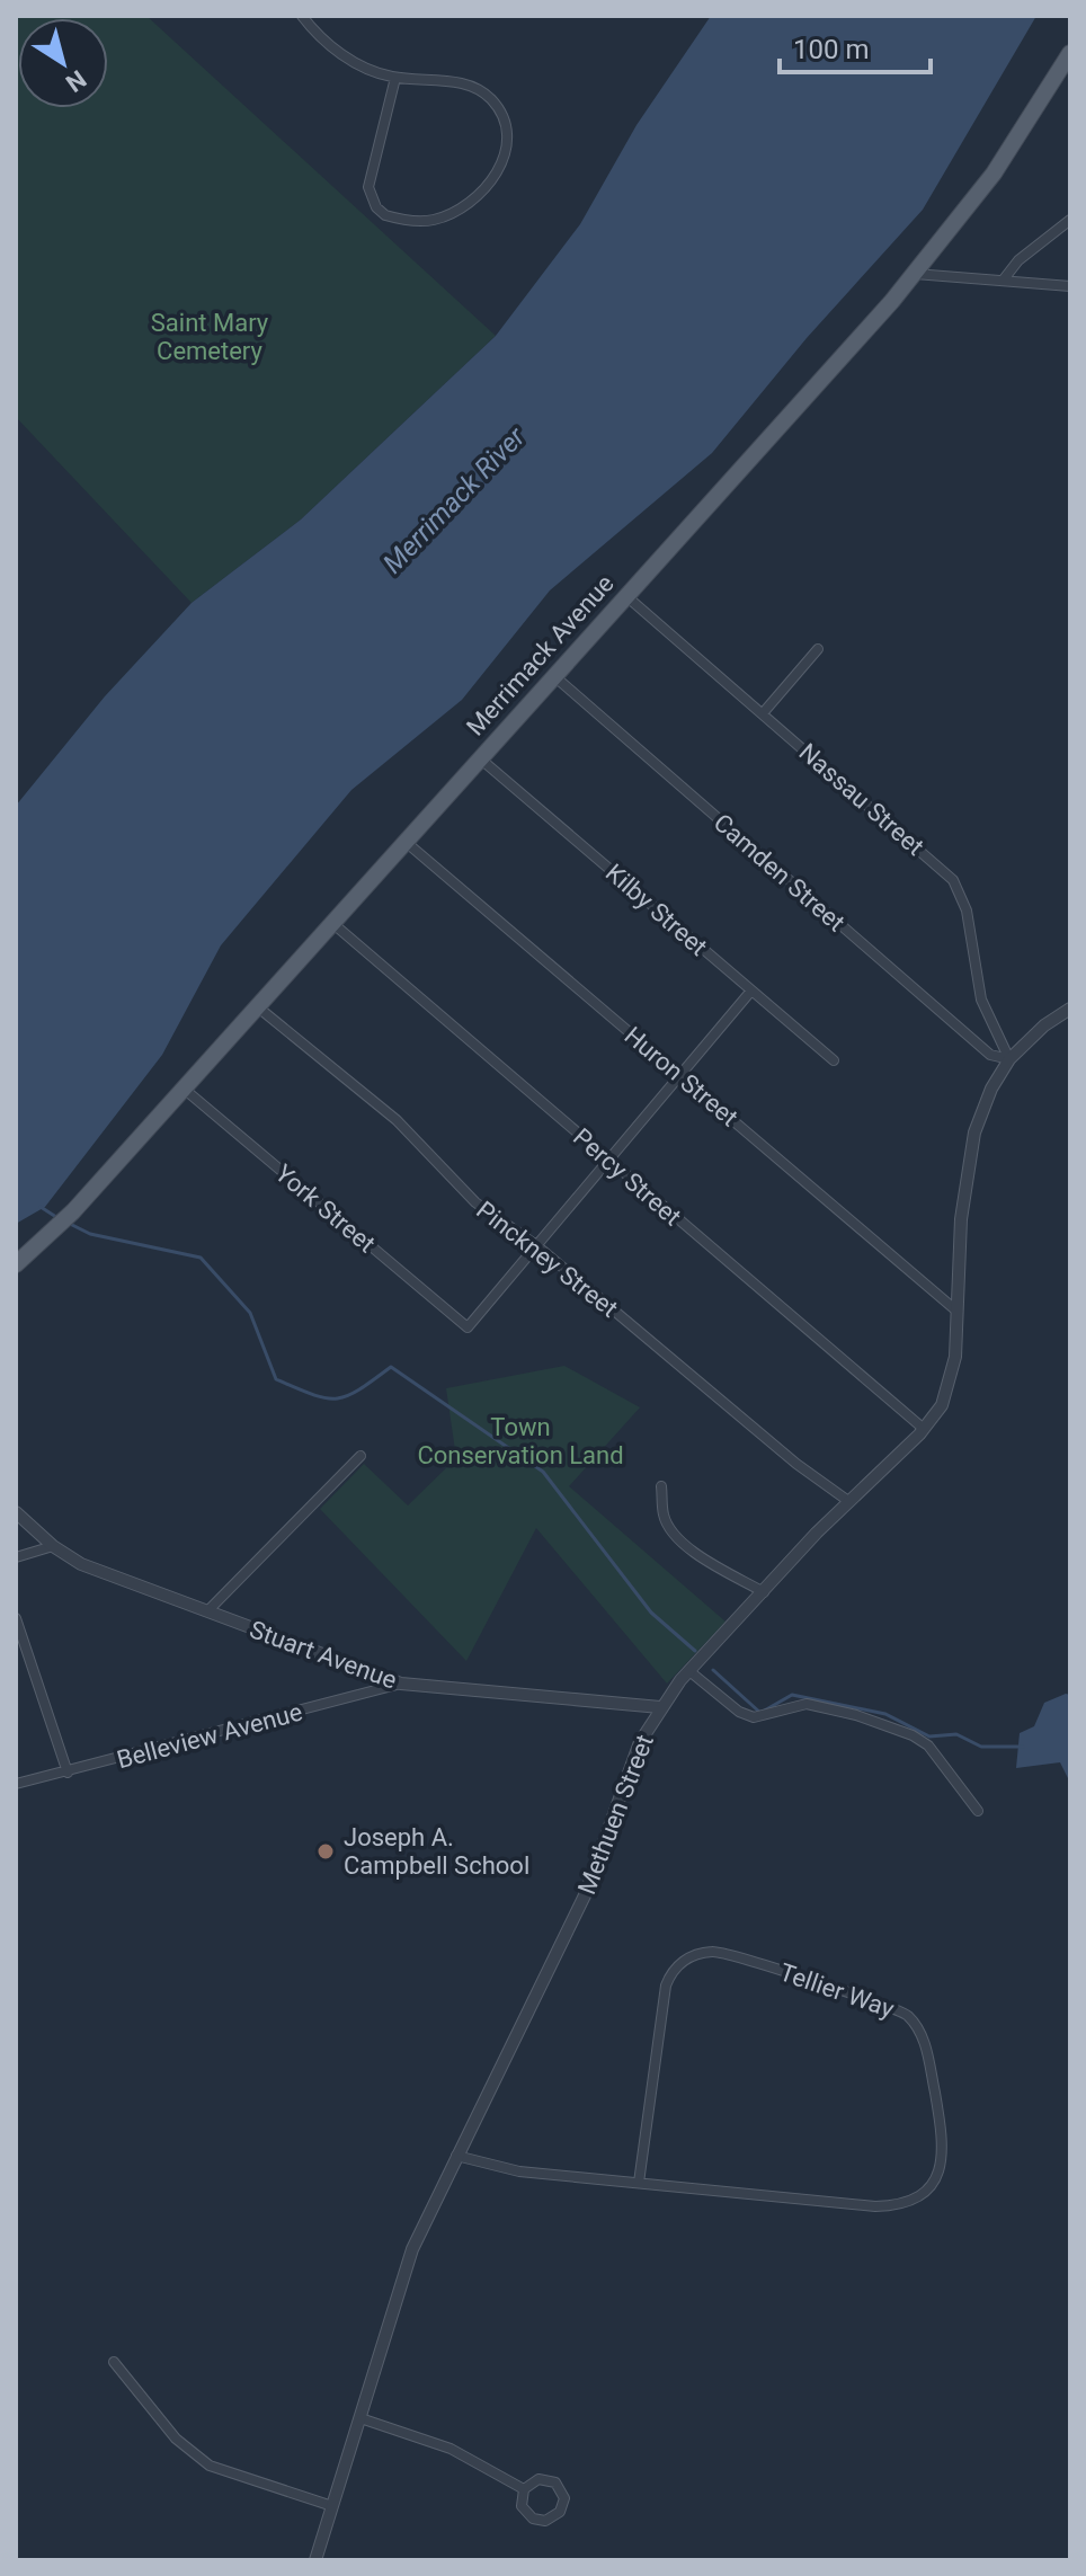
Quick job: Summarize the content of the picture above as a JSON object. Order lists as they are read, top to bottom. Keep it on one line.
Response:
{"streets":{"main road":["Merrimack Avenue"],"street":["Nassau Street","Camden Street","Kilby Street","Huron Street","Percy Street","York Street","Pinckney Street","Stuart Avenue","Belleview Avenue","Methuen Street","Tellier Way"]},"crossings":[["Merrimack Avenue","Nassau Street"],["Merrimack Avenue","Camden Street"],["Merrimack Avenue","Kilby Street"],["Merrimack Avenue","Huron Street"],["Merrimack Avenue","Percy Street"],["Merrimack Avenue","York Street"],["Merrimack Avenue","Pinckney Street"],["Nassau Street","Camden Street"],["Nassau Street","Methuen Street"],["Camden Street","Methuen Street"],["Huron Street","Methuen Street"],["Percy Street","Methuen Street"],["York Street","Pinckney Street"],["Pinckney Street","Methuen Street"],["Stuart Avenue","Belleview Avenue"],["Stuart Avenue","Methuen Street"],["Methuen Street","Tellier Way"]],"water":["Merrimack River"],"parks":["Saint Mary Cemetery","Town Conservation Land"],"places":["Joseph A. Campbell School"],"scale_bar":"100 m","north":"bottom right"}
